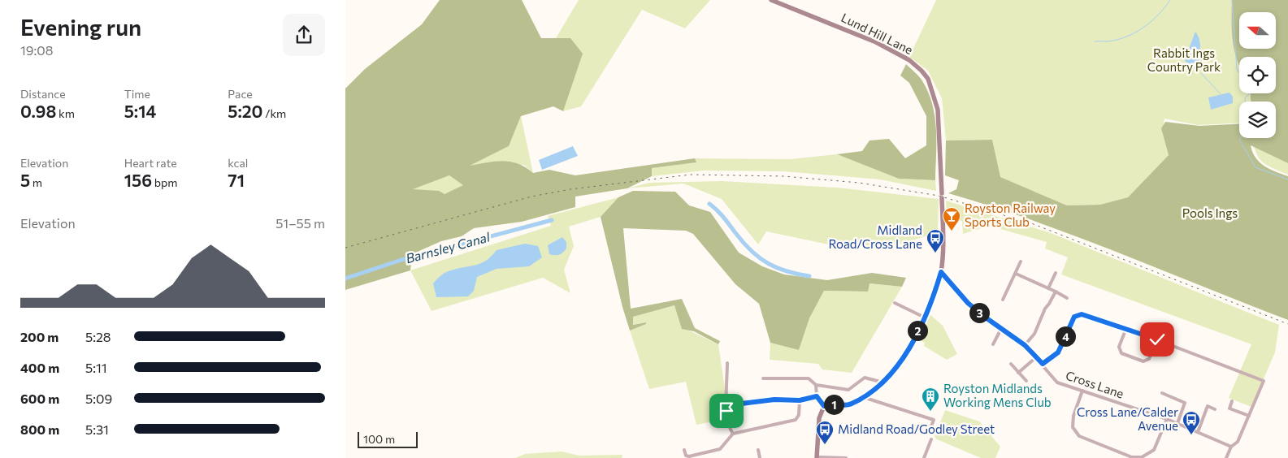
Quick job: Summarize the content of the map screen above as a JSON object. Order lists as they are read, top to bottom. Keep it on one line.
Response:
{"streets":{"main road":["Lund Hill Lane"],"street":["Cross Lane"]},"crossings":[["Lund Hill Lane","Cross Lane"]],"water":["Barnsley Canal"],"parks":["Rabbit Ings Country Park","Pools Ings"],"places":{"bar":["Royston Railway Sports Club"],"bus stop":["Midland Road/Cross Lane","Cross Lane/Calder Avenue","Midland Road/Godley Street"],"building":["Royston Midlands Working Mens Club"]},"scale_bar":"100 m","north":"left","page":{"heading":["Evening run","19:08"],"stats":[["Distance","0.98 km"],["Time","5:14"],["Pace","5:20 /km"],["Elevation","5 m"],["Heart rate","156 bpm"],["kcal","71"]],"chart":["Elevation","51–55 m"],"pins":["3","2","4","1"],"list":[{"name":"200 m","note":"5:28"},{"name":"400 m","note":"5:11"},{"name":"600 m","note":"5:09"},{"name":"800 m","note":"5:31"}],"scale":"100 m"}}
